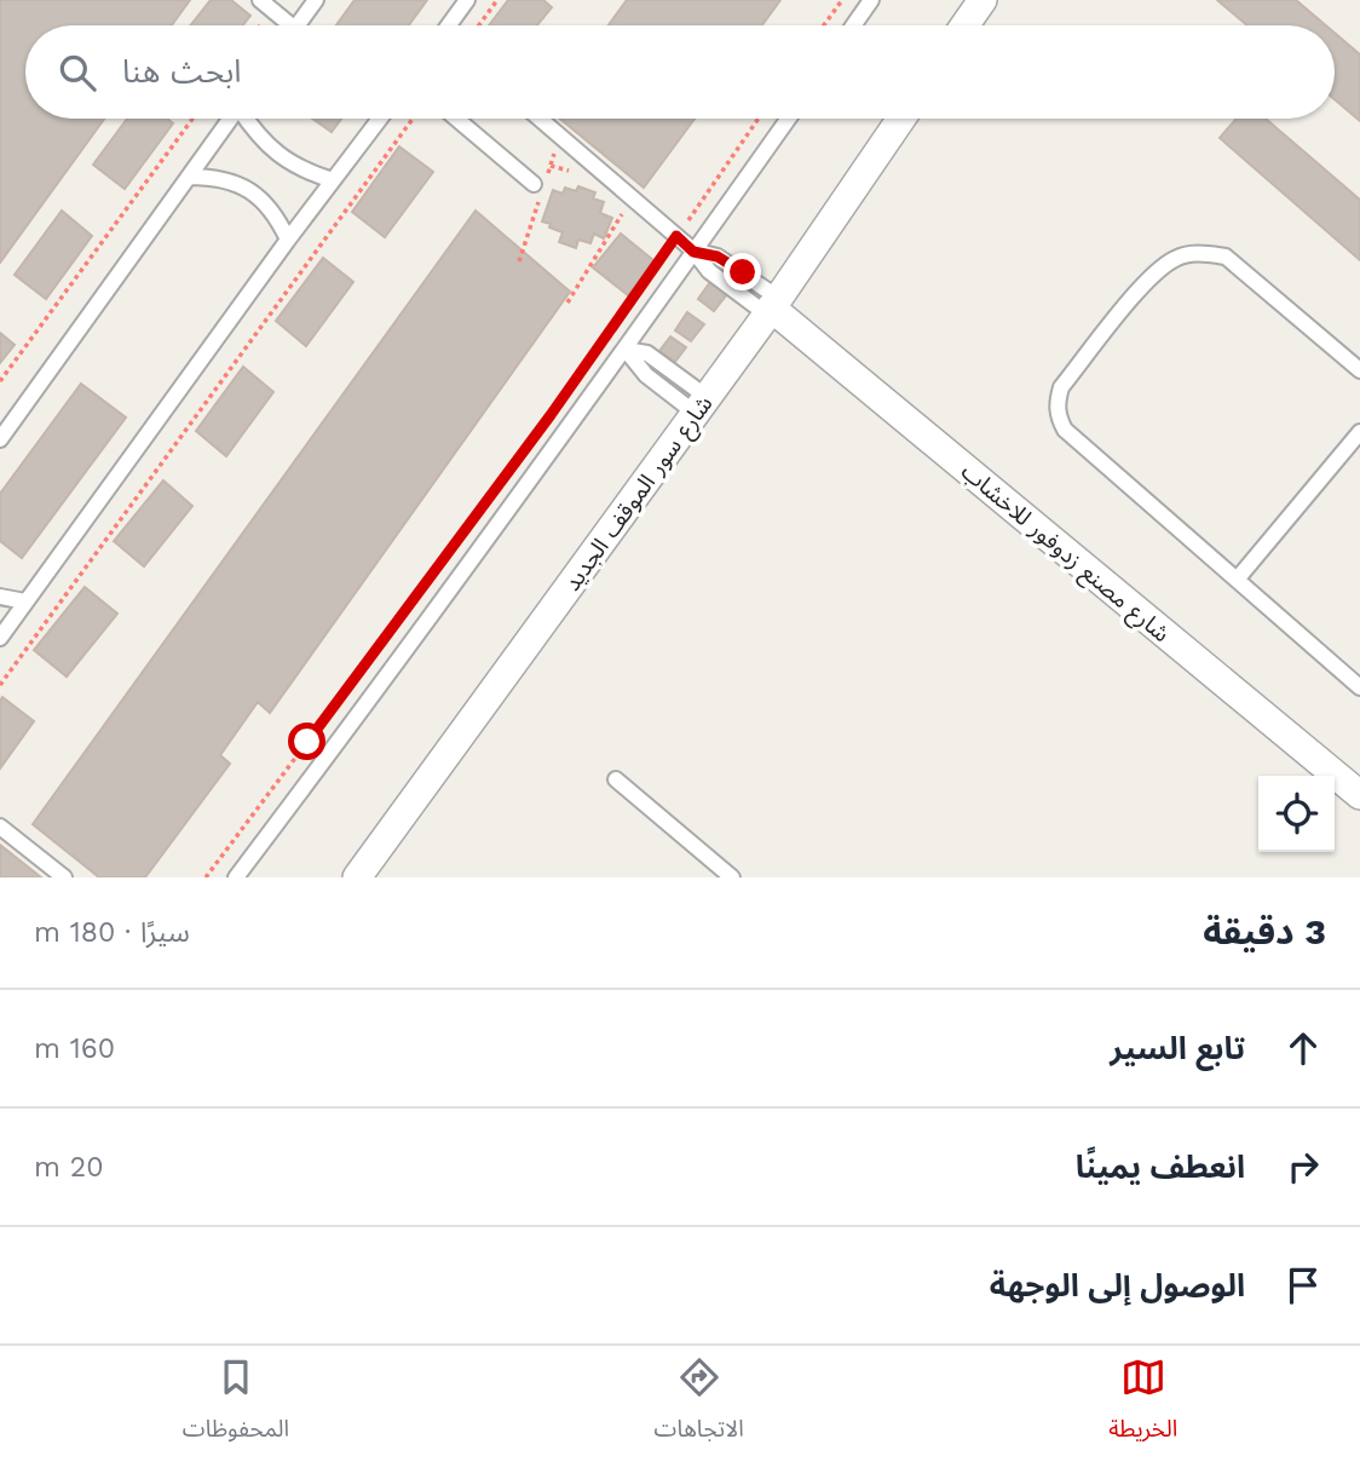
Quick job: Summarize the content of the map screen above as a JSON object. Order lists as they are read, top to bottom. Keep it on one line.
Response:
{"streets":{"street":["شارع سور الموقف الجديد","شارع مصنع زدوفور للاخشاب"]},"crossings":[["شارع سور الموقف الجديد","شارع مصنع زدوفور للاخشاب"]],"page":{"search":"ابحث هنا","heading":["3 دقيقة","سيرًا · 180 m"],"list":[["تابع السير","160 m"],["انعطف يمينًا","20 m"],"الوصول إلى الوجهة"],"nav":["الخريطة","الاتجاهات","المحفوظات"]}}
